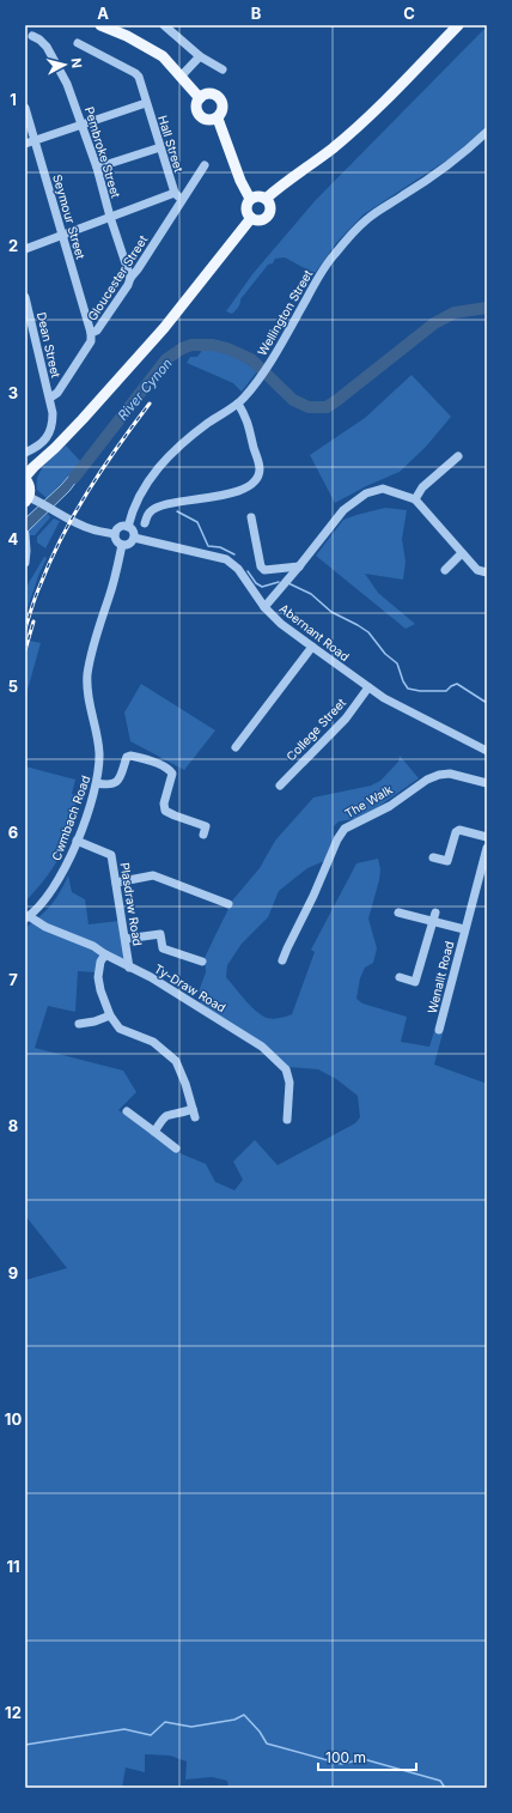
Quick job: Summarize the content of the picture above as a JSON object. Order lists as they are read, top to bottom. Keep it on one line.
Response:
{"streets":{"street":["Hall Street","Pembroke Street","Seymour Street","Gloucester Street","Wellington Street","Dean Street","Abernant Road","College Street","The Walk","Cwmbach Road","Plasdraw Road","Wenallt Road","Ty-Draw Road"]},"crossings":[["Pembroke Street","Gloucester Street"],["Seymour Street","Gloucester Street"],["Gloucester Street","Dean Street"],["Wellington Street","Abernant Road"],["Wellington Street","Cwmbach Road"],["Abernant Road","College Street"],["Abernant Road","Cwmbach Road"],["Cwmbach Road","Plasdraw Road"],["Cwmbach Road","Ty-Draw Road"],["Plasdraw Road","Ty-Draw Road"]],"water":["River Cynon"],"scale_bar":"100 m","north":"right","grid":{"columns":["A","B","C"],"rows":["1","2","3","4","5","6","7","8","9","10","11","12"]}}
